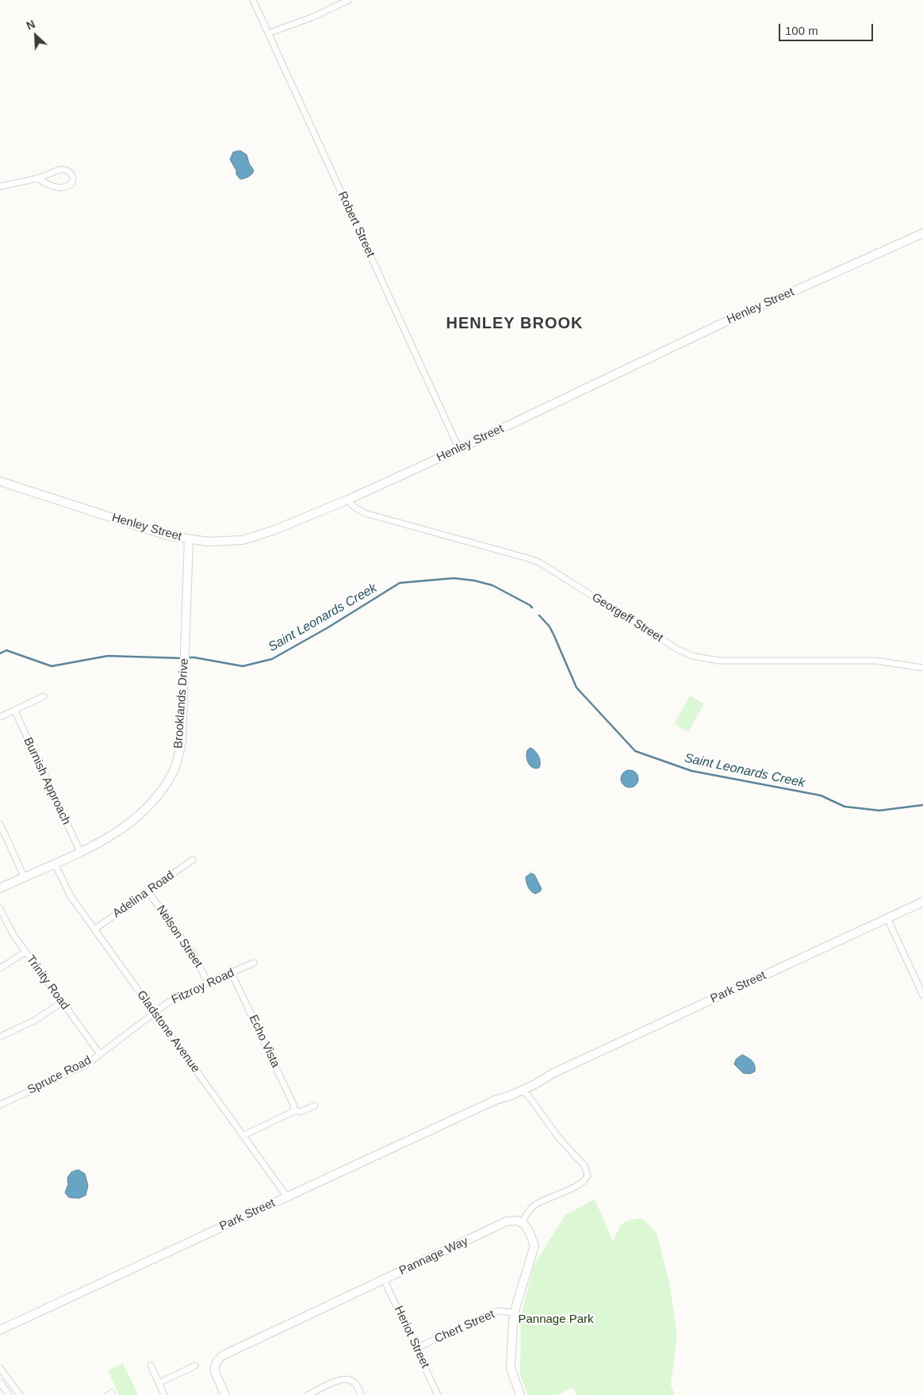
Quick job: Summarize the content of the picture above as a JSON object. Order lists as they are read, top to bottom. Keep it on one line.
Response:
{"streets":{"street":["Robert Street","Henley Street","Georgeff Street","Brooklands Drive","Burnish Approach","Adelina Road","Nelson Street","Trinity Road","Fitzroy Road","Park Street","Gladstone Avenue","Echo Vista","Spruce Road","Pannage Way","Chert Street","Heriot Street"]},"crossings":[["Robert Street","Henley Street"],["Henley Street","Georgeff Street"],["Henley Street","Brooklands Drive"],["Brooklands Drive","Burnish Approach"],["Brooklands Drive","Gladstone Avenue"],["Adelina Road","Nelson Street"],["Adelina Road","Gladstone Avenue"],["Nelson Street","Fitzroy Road"],["Trinity Road","Spruce Road"],["Fitzroy Road","Gladstone Avenue"],["Fitzroy Road","Echo Vista"],["Fitzroy Road","Spruce Road"],["Park Street","Gladstone Avenue"],["Gladstone Avenue","Spruce Road"],["Pannage Way","Heriot Street"],["Chert Street","Heriot Street"]],"districts":["HENLEY BROOK"],"water":["Saint Leonards Creek"],"parks":["Pannage Park"],"scale_bar":"100 m","north":"top left"}
